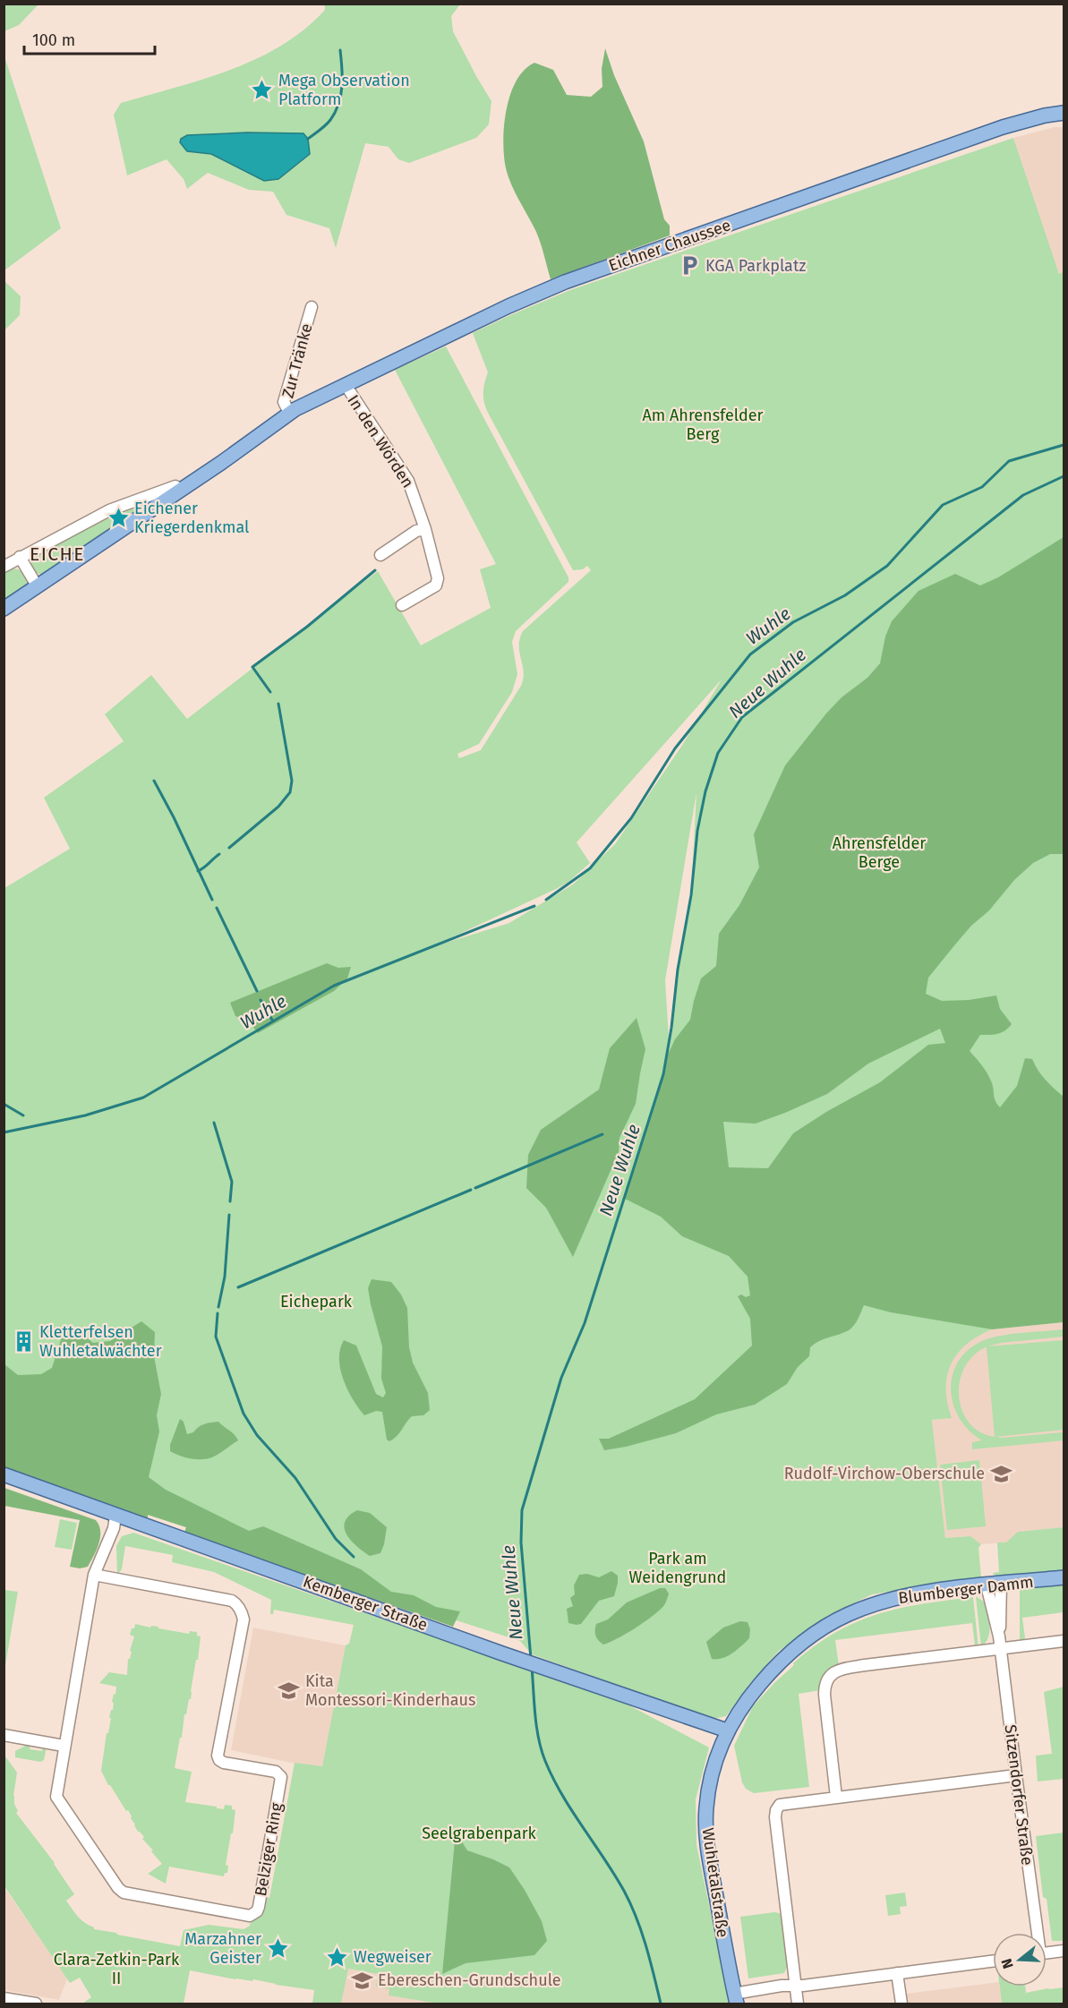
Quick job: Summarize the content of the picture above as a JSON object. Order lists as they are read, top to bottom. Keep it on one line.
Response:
{"streets":{"main road":["Eichner Chaussee","Blumberger Damm","Kemberger Straße","Wuhletalstraße"],"street":["Zur Tränke","In den Wörden","Sitzendorfer Straße","Belziger Ring"]},"crossings":[["Eichner Chaussee","Zur Tränke"],["Eichner Chaussee","In den Wörden"],["Blumberger Damm","Kemberger Straße"],["Blumberger Damm","Sitzendorfer Straße"],["Blumberger Damm","Wuhletalstraße"],["Kemberger Straße","Belziger Ring"],["Kemberger Straße","Wuhletalstraße"]],"districts":["EICHE"],"water":["Wuhle","Neue Wuhle"],"parks":["Am Ahrensfelder Berg","Ahrensfelder Berge","Eichepark","Park am Weidengrund","Seelgrabenpark","Clara-Zetkin-Park II"],"places":{"place":["Mega Observation Platform","Eichener Kriegerdenkmal","Marzahner Geister","Wegweiser"],"parking":["KGA Parkplatz"],"building":["Kletterfelsen Wuhletalwächter"],"school or university":["Rudolf-Virchow-Oberschule","Kita Montessori-Kinderhaus","Ebereschen-Grundschule"]},"scale_bar":"100 m","north":"left"}
